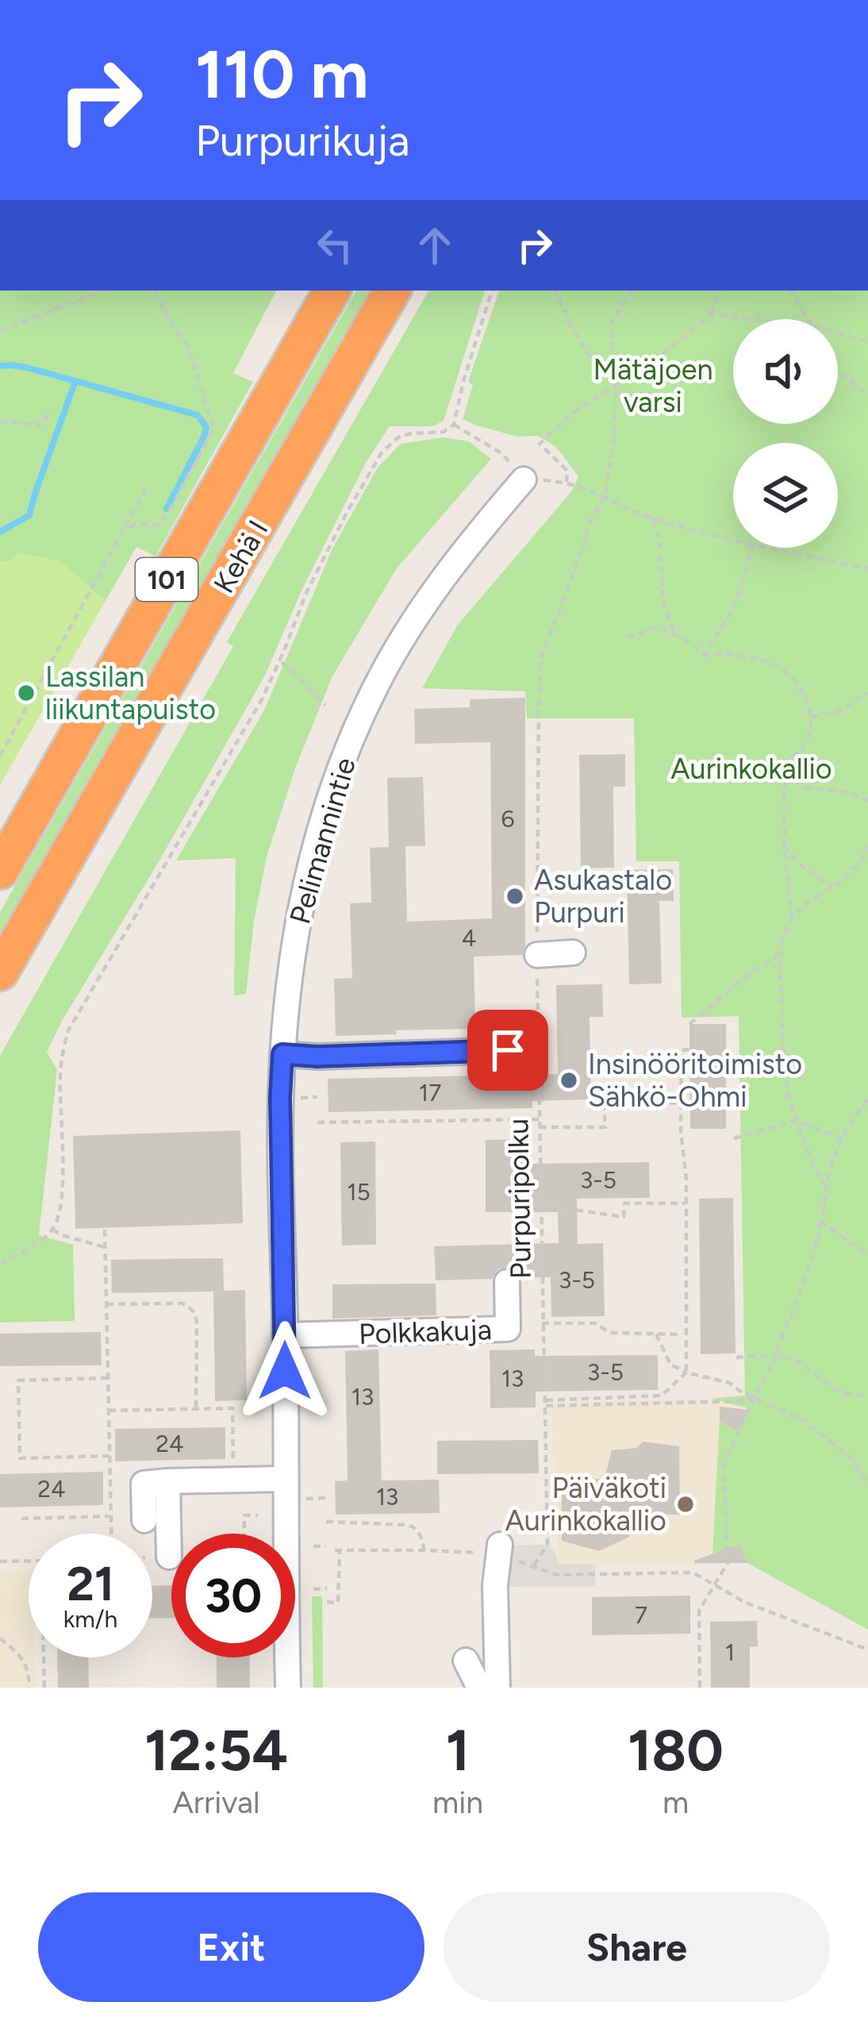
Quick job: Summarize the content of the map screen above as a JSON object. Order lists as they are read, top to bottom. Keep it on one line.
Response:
{"streets":{"highway":["Kehä I","101"],"street":["Pelimannintie","Polkkakuja"],"path":["Purpuripolku"]},"crossings":[["Pelimannintie","Polkkakuja"]],"parks":["Mätäjoen varsi","Aurinkokallio"],"places":["Lassilan liikuntapuisto","Asukastalo Purpuri","Insinööritoimisto Sähkö-Ohmi","Päiväkoti Aurinkokallio"],"house_numbers":["6","4","17","3-5","15","3-5","3-5","13","13","24","24","13","7","1"],"page":{"turn":["110 m","Purpurikuja"],"speed":"21 km/h","limit":"30","eta":["12:54","Arrival","1","min","180","m"],"buttons":["Exit","Share"]}}
